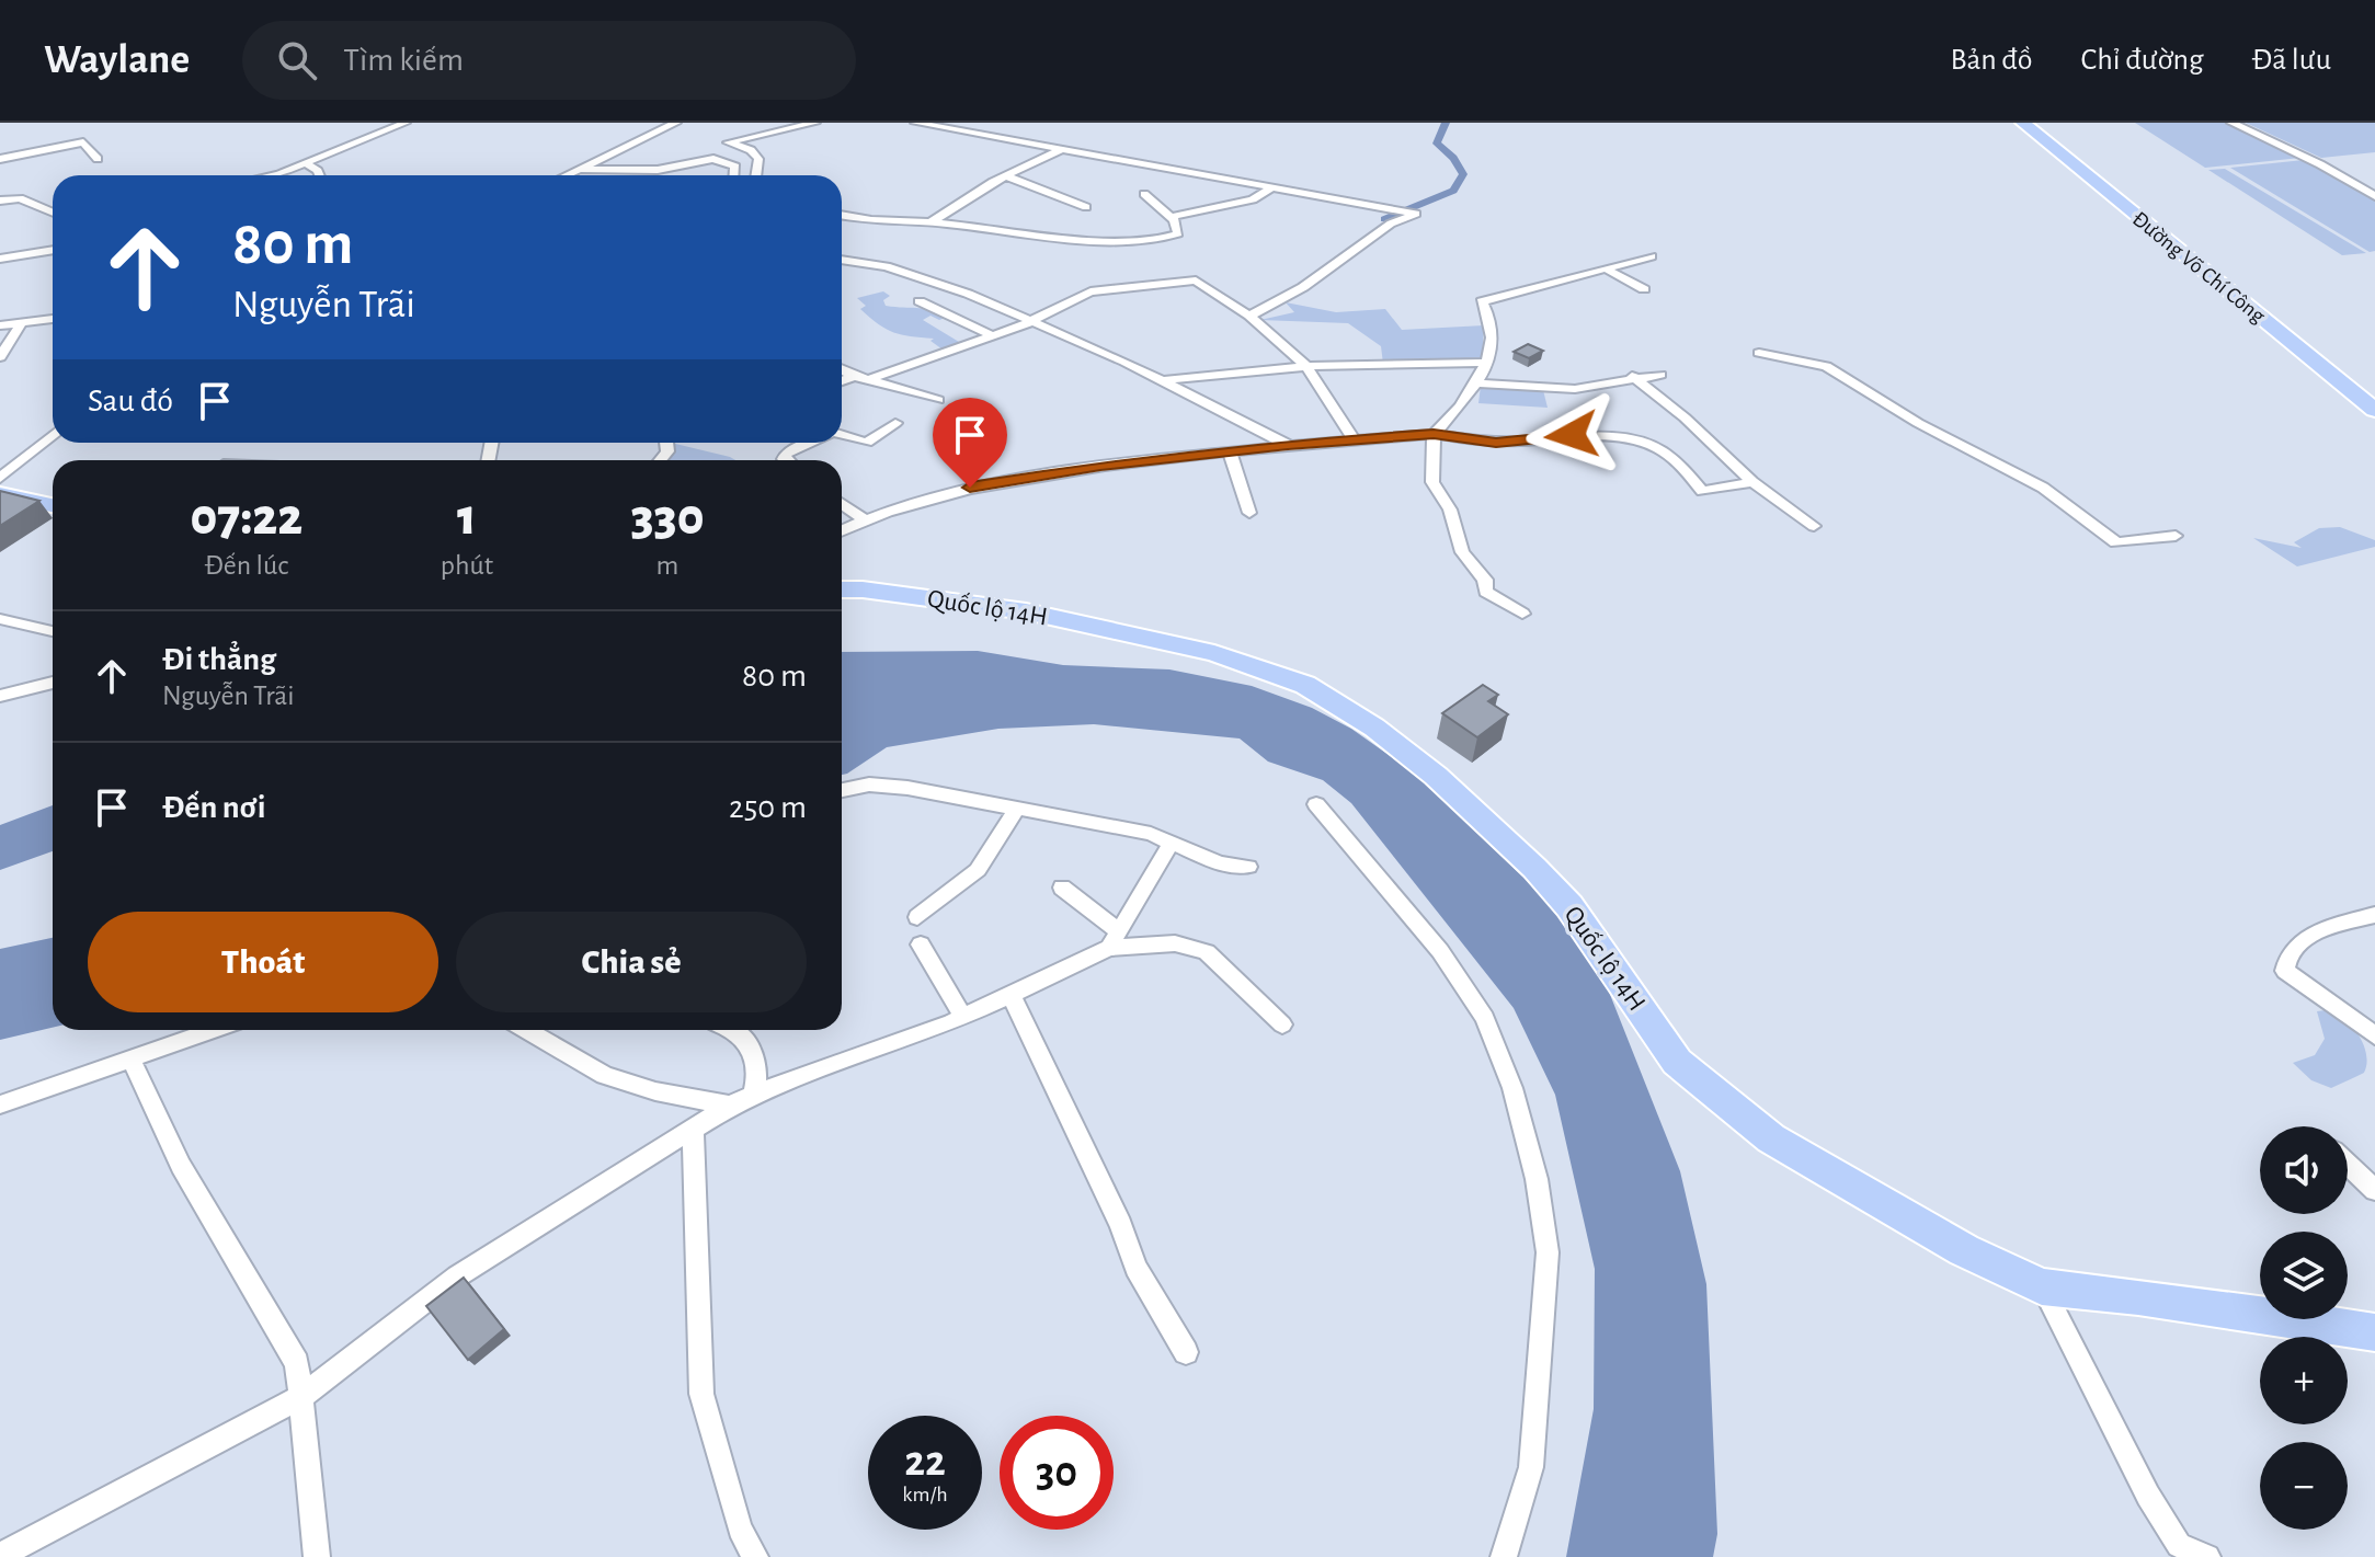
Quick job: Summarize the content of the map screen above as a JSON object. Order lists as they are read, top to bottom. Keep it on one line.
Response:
{"streets":{"main road":["Đường Võ Chí Công","Quốc lộ 14H"]},"page":{"header":"Waylane","search":"Tìm kiếm","nav":["Bản đồ","Chỉ đường","Đã lưu"],"turn":["80 m","Nguyễn Trãi"],"then":"Sau đó","eta":["07:22","Đến lúc","1","phút","330","m"],"list":[{"name":"Đi thẳng","note":"Nguyễn Trãi","value":"80 m"},{"name":"Đến nơi","value":"250 m"}],"buttons":["Thoát","Chia sẻ"],"map_buttons":["+","−"],"speed":"22 km/h","limit":"30"}}
